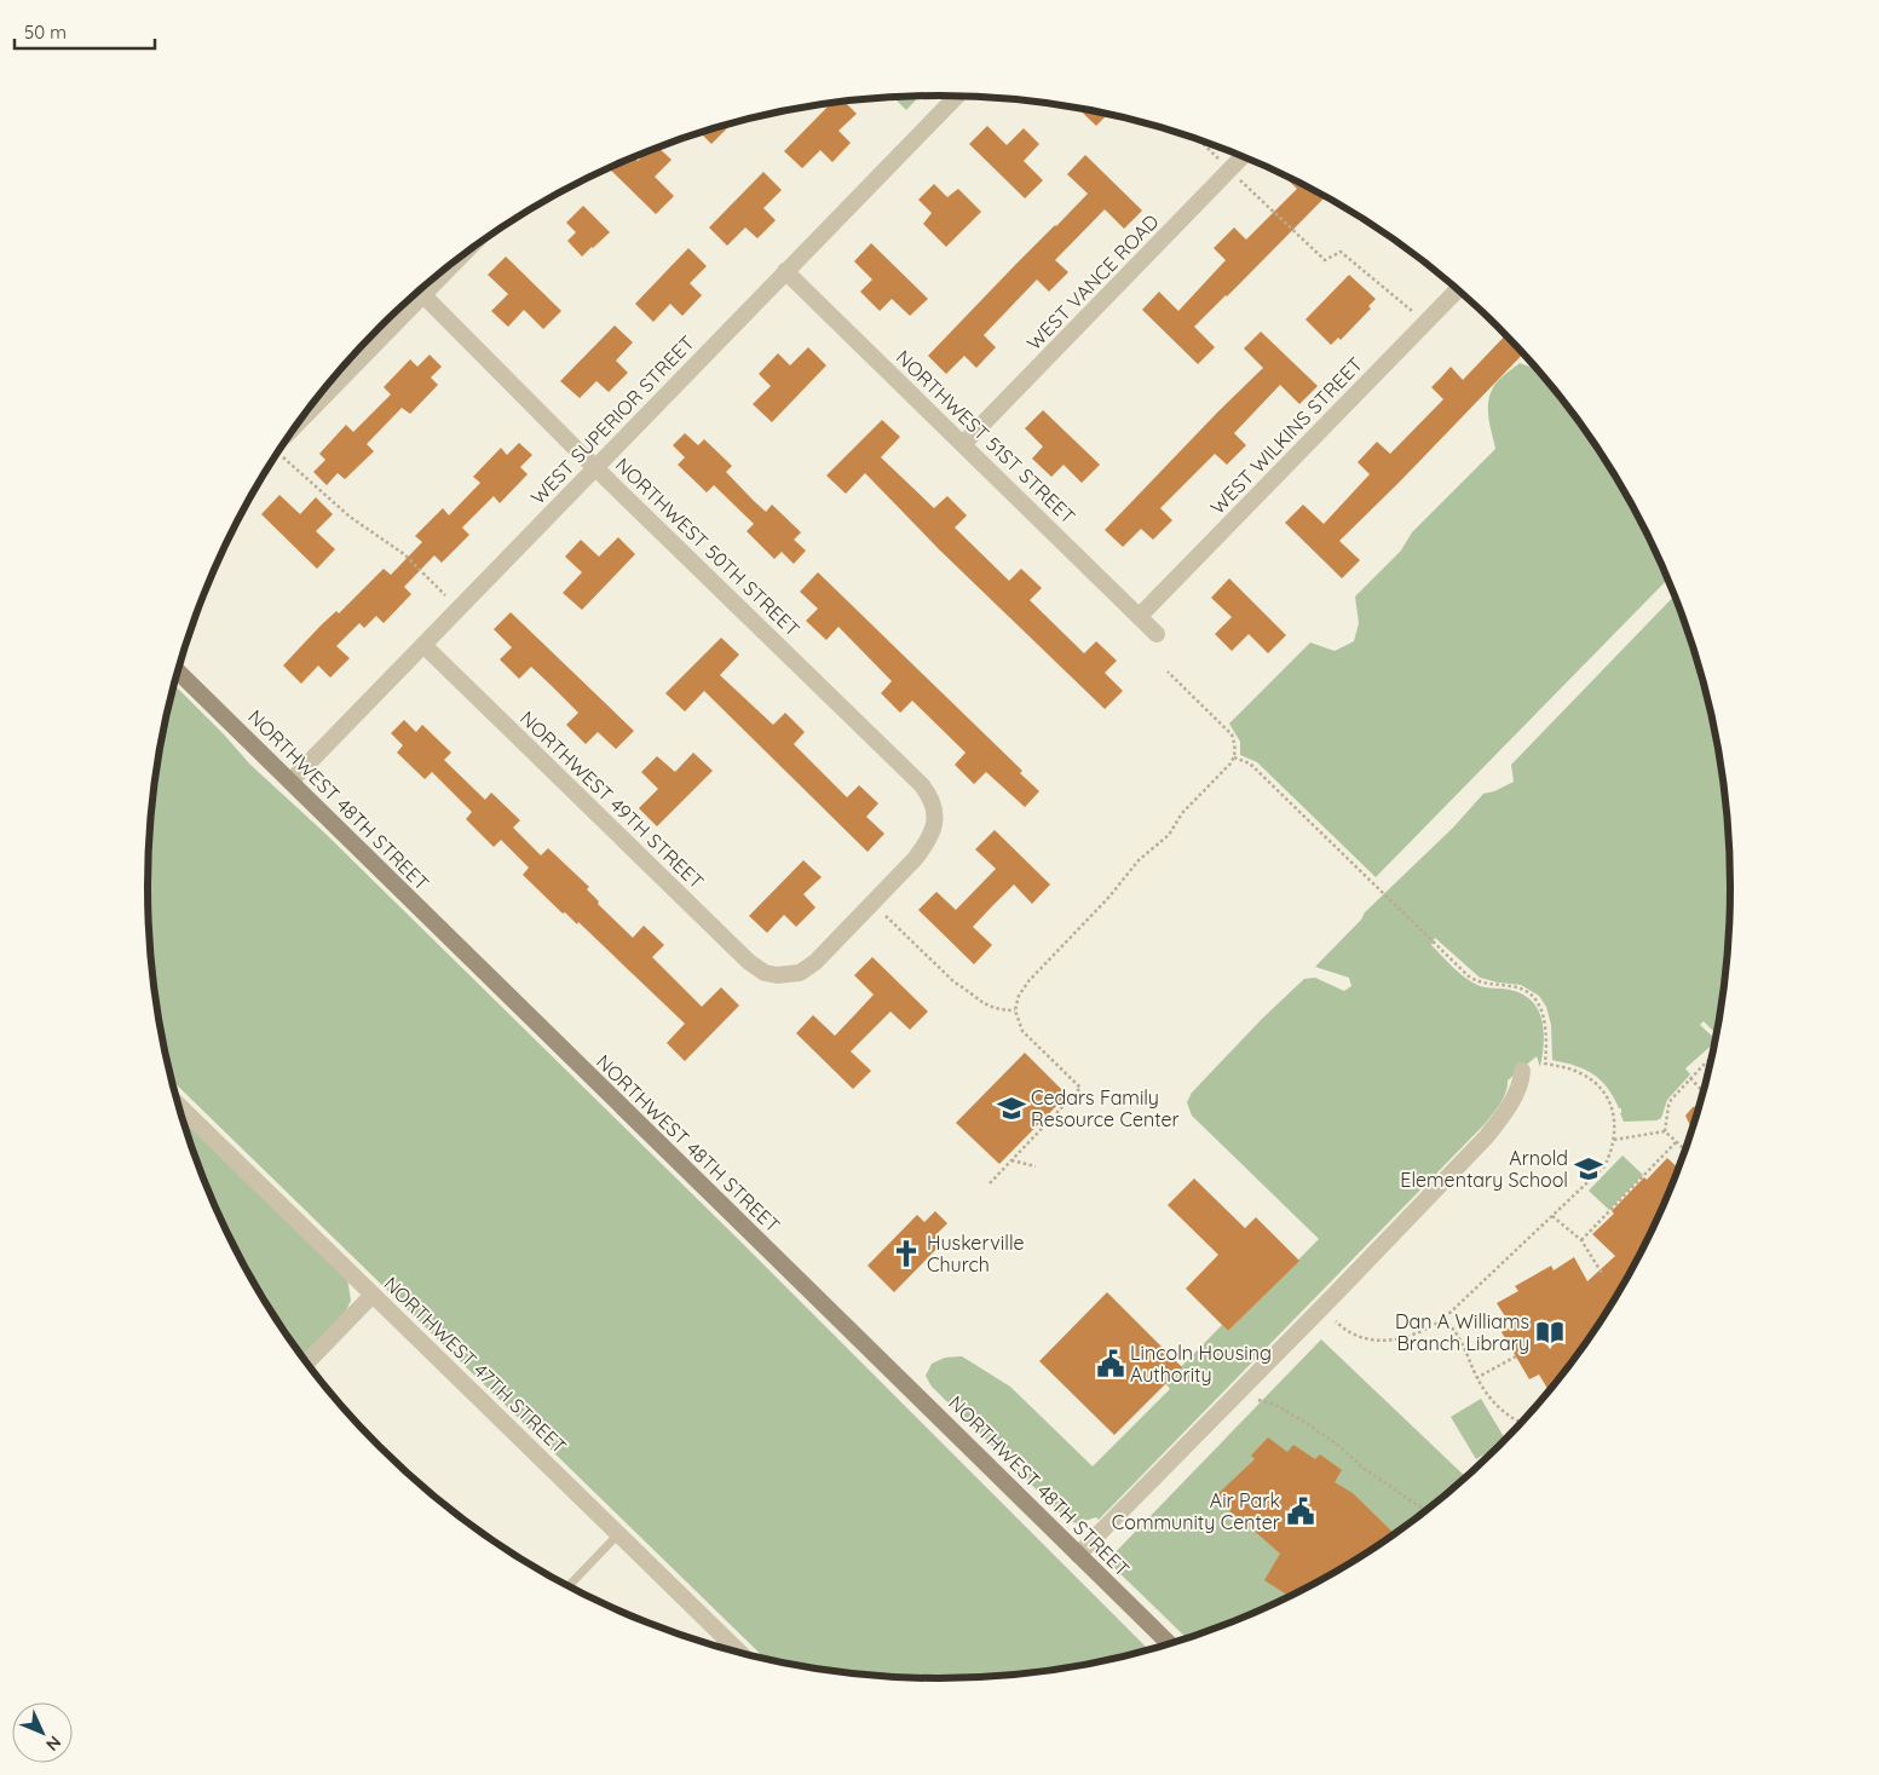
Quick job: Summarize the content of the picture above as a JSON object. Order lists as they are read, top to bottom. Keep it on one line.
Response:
{"streets":{"main road":["NORTHWEST 48TH STREET"],"street":["WEST VANCE ROAD","WEST SUPERIOR STREET","WEST WILKINS STREET","NORTHWEST 51ST STREET","NORTHWEST 50TH STREET","NORTHWEST 49TH STREET","NORTHWEST 47TH STREET"]},"crossings":[["WEST VANCE ROAD","NORTHWEST 51ST STREET"],["WEST SUPERIOR STREET","NORTHWEST 51ST STREET"],["WEST SUPERIOR STREET","NORTHWEST 50TH STREET"],["WEST SUPERIOR STREET","NORTHWEST 48TH STREET"],["WEST SUPERIOR STREET","NORTHWEST 49TH STREET"],["WEST WILKINS STREET","NORTHWEST 51ST STREET"],["NORTHWEST 50TH STREET","NORTHWEST 49TH STREET"]],"places":{"school or university":["Cedars Family Resource Center","Arnold Elementary School"],"church":["Huskerville Church"],"library":["Dan A Williams Branch Library"],"public building":["Lincoln Housing Authority","Air Park Community Center"]},"scale_bar":"50 m","north":"bottom right"}
